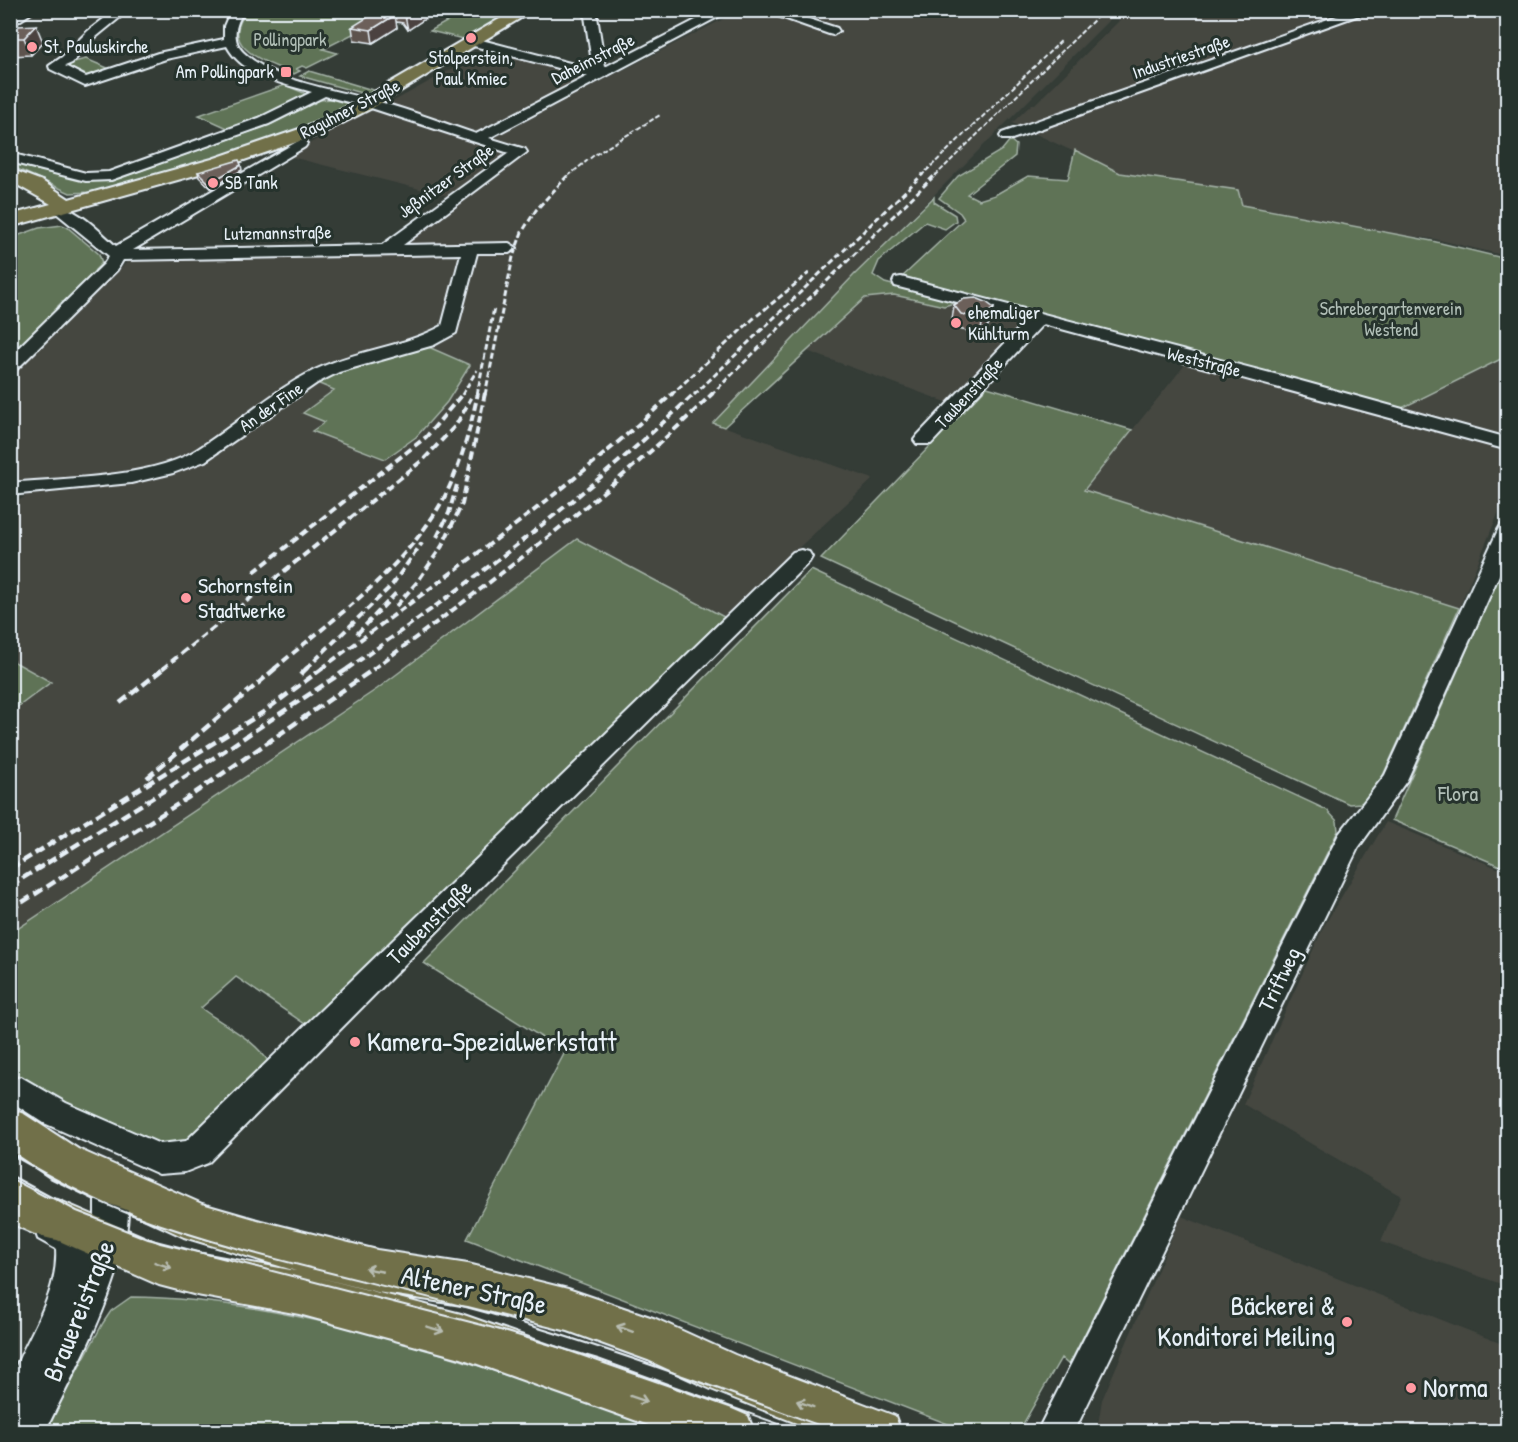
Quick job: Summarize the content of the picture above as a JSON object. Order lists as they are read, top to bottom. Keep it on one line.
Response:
{"streets":{"main road":["Raguhner Straße","Altener Straße"],"street":["Industriestraße","Daheimstraße","Jeßnitzer Straße","Lutzmannstraße","Weststraße","Taubenstraße","An der Fine","Triftweg","Brauereistraße"]},"crossings":[["Daheimstraße","Jeßnitzer Straße"],["Raguhner Straße","Jeßnitzer Straße"],["Raguhner Straße","Lutzmannstraße"],["Jeßnitzer Straße","Lutzmannstraße"],["Lutzmannstraße","An der Fine"],["Weststraße","Taubenstraße"],["Altener Straße","Brauereistraße"]],"parks":["Pollingpark","Schrebergartenverein Westend","Flora"],"places":{"other":["Stolperstein, Paul Kmiec","St. Pauluskirche","SB Tank","ehemaliger Kühlturm","Schornstein Stadtwerke","Kamera-Spezialwerkstatt","Bäckerei & Konditorei Meiling","Norma"],"transit":["Am Pollingpark"]}}
